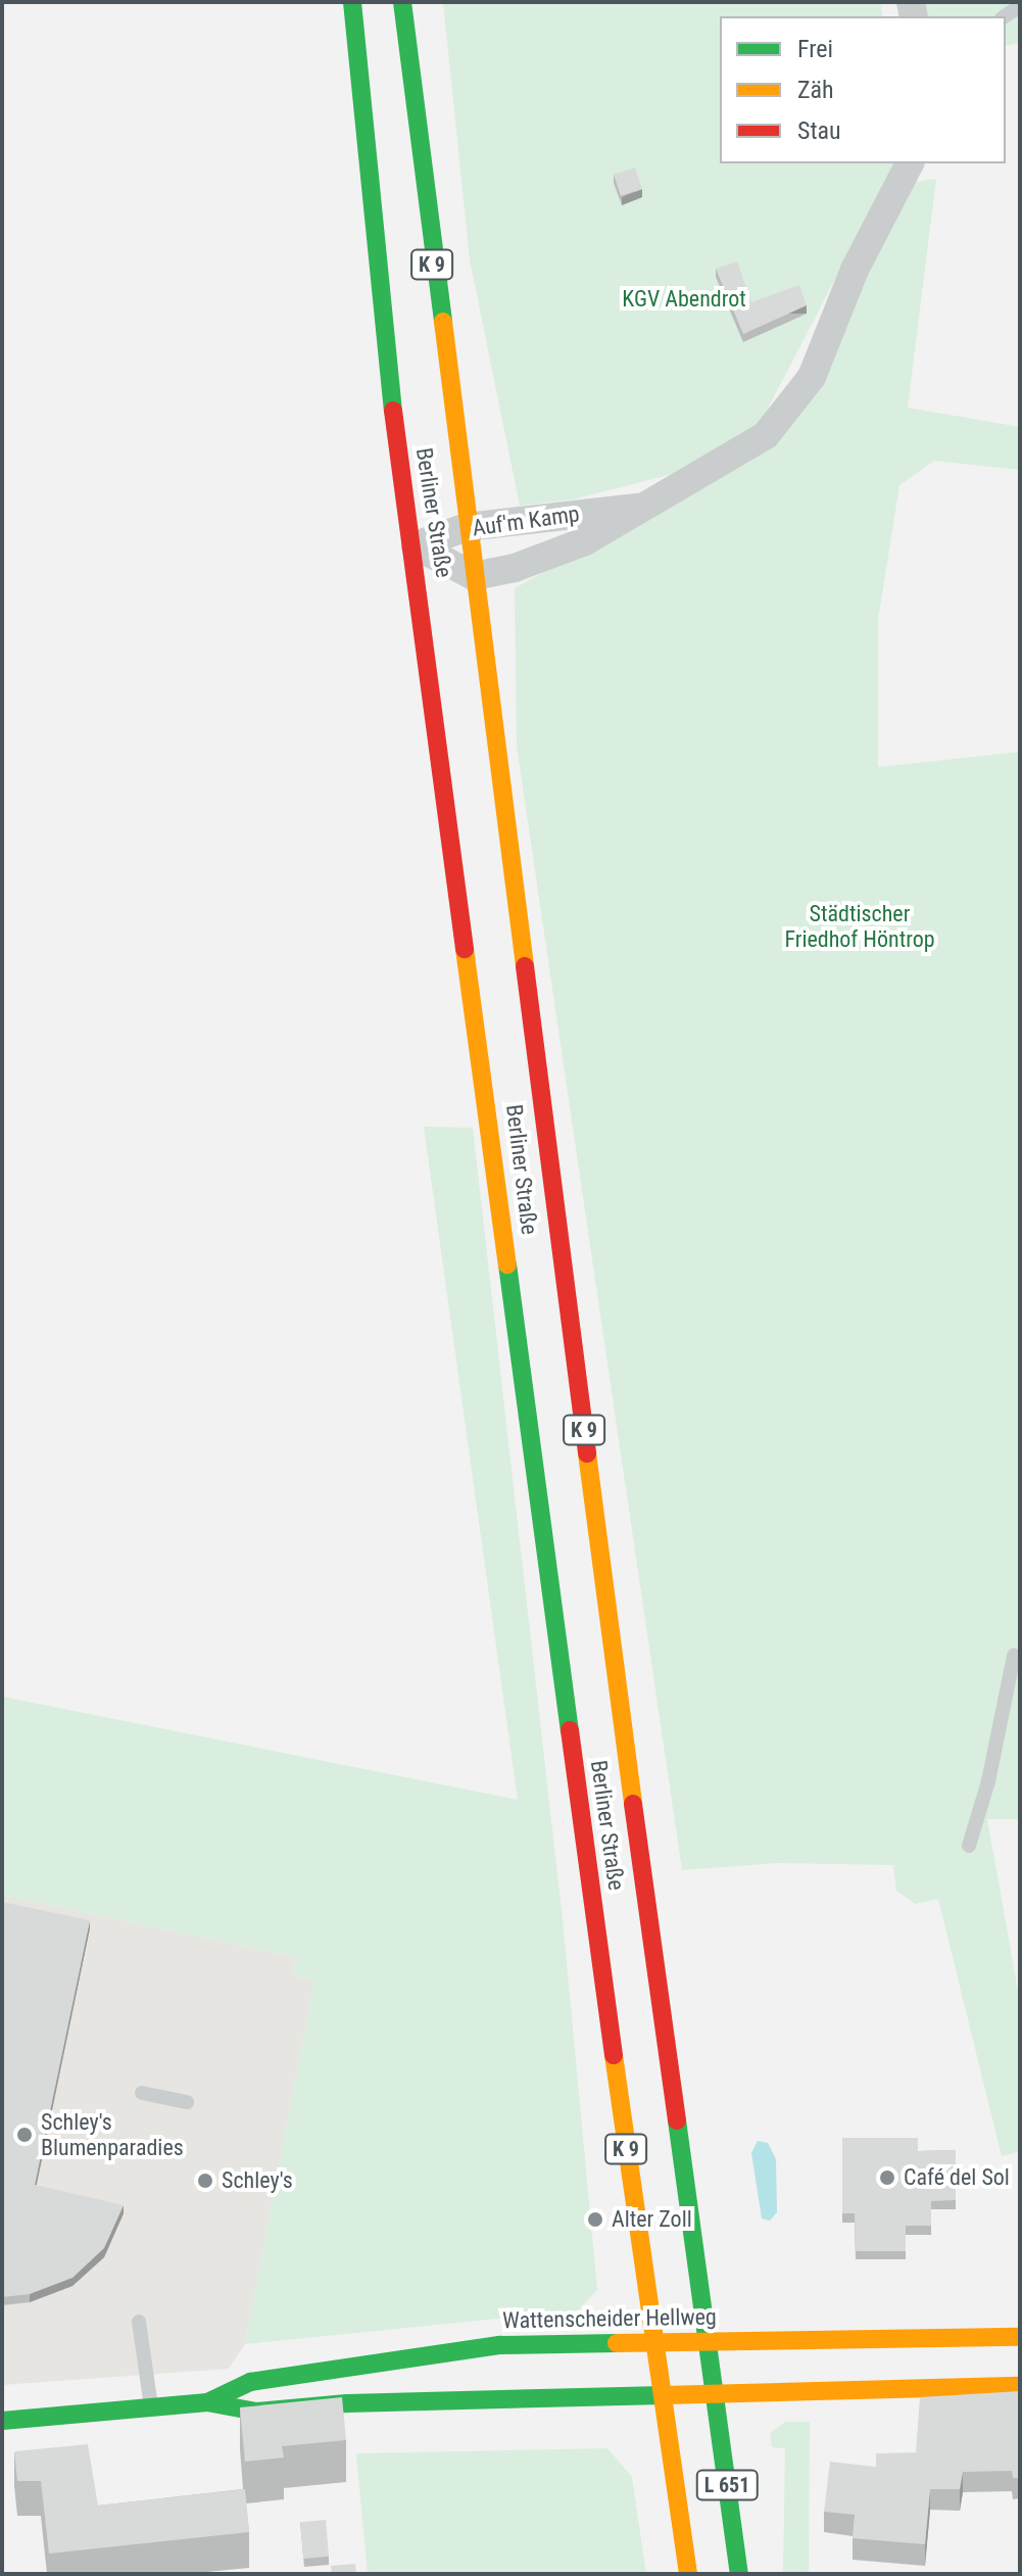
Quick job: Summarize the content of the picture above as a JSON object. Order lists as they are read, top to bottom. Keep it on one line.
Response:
{"streets":{"main road":["K 9","Berliner Straße","Wattenscheider Hellweg","L 651"],"street":["Auf'm Kamp"]},"crossings":[["Berliner Straße","Auf'm Kamp"],["Berliner Straße","Wattenscheider Hellweg"],["Berliner Straße","L 651"],["Wattenscheider Hellweg","L 651"]],"parks":["KGV Abendrot","Städtischer Friedhof Höntrop"],"places":["Schley's Blumenparadies","Café del Sol","Schley's","Alter Zoll"],"legend":["Frei","Zäh","Stau"]}
